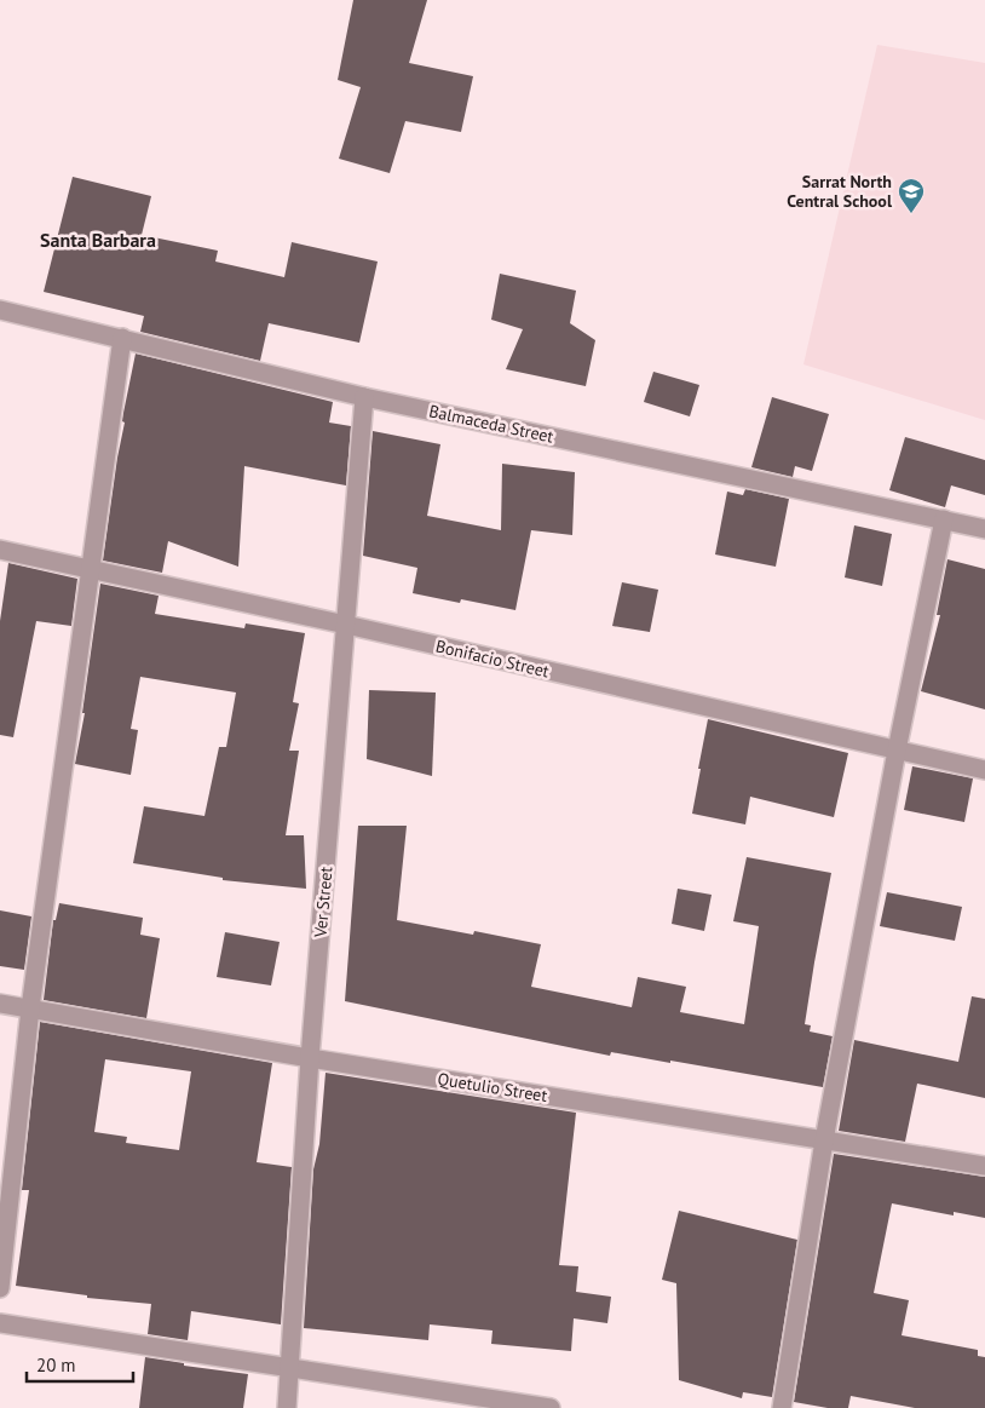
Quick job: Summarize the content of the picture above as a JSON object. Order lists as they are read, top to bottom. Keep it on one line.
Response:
{"streets":{"street":["Balmaceda Street","Bonifacio Street","Ver Street","Quetulio Street"]},"crossings":[["Balmaceda Street","Ver Street"],["Bonifacio Street","Ver Street"],["Ver Street","Quetulio Street"]],"districts":["Santa Barbara"],"places":{"school or university":["Sarrat North Central School"]},"scale_bar":"20 m"}
